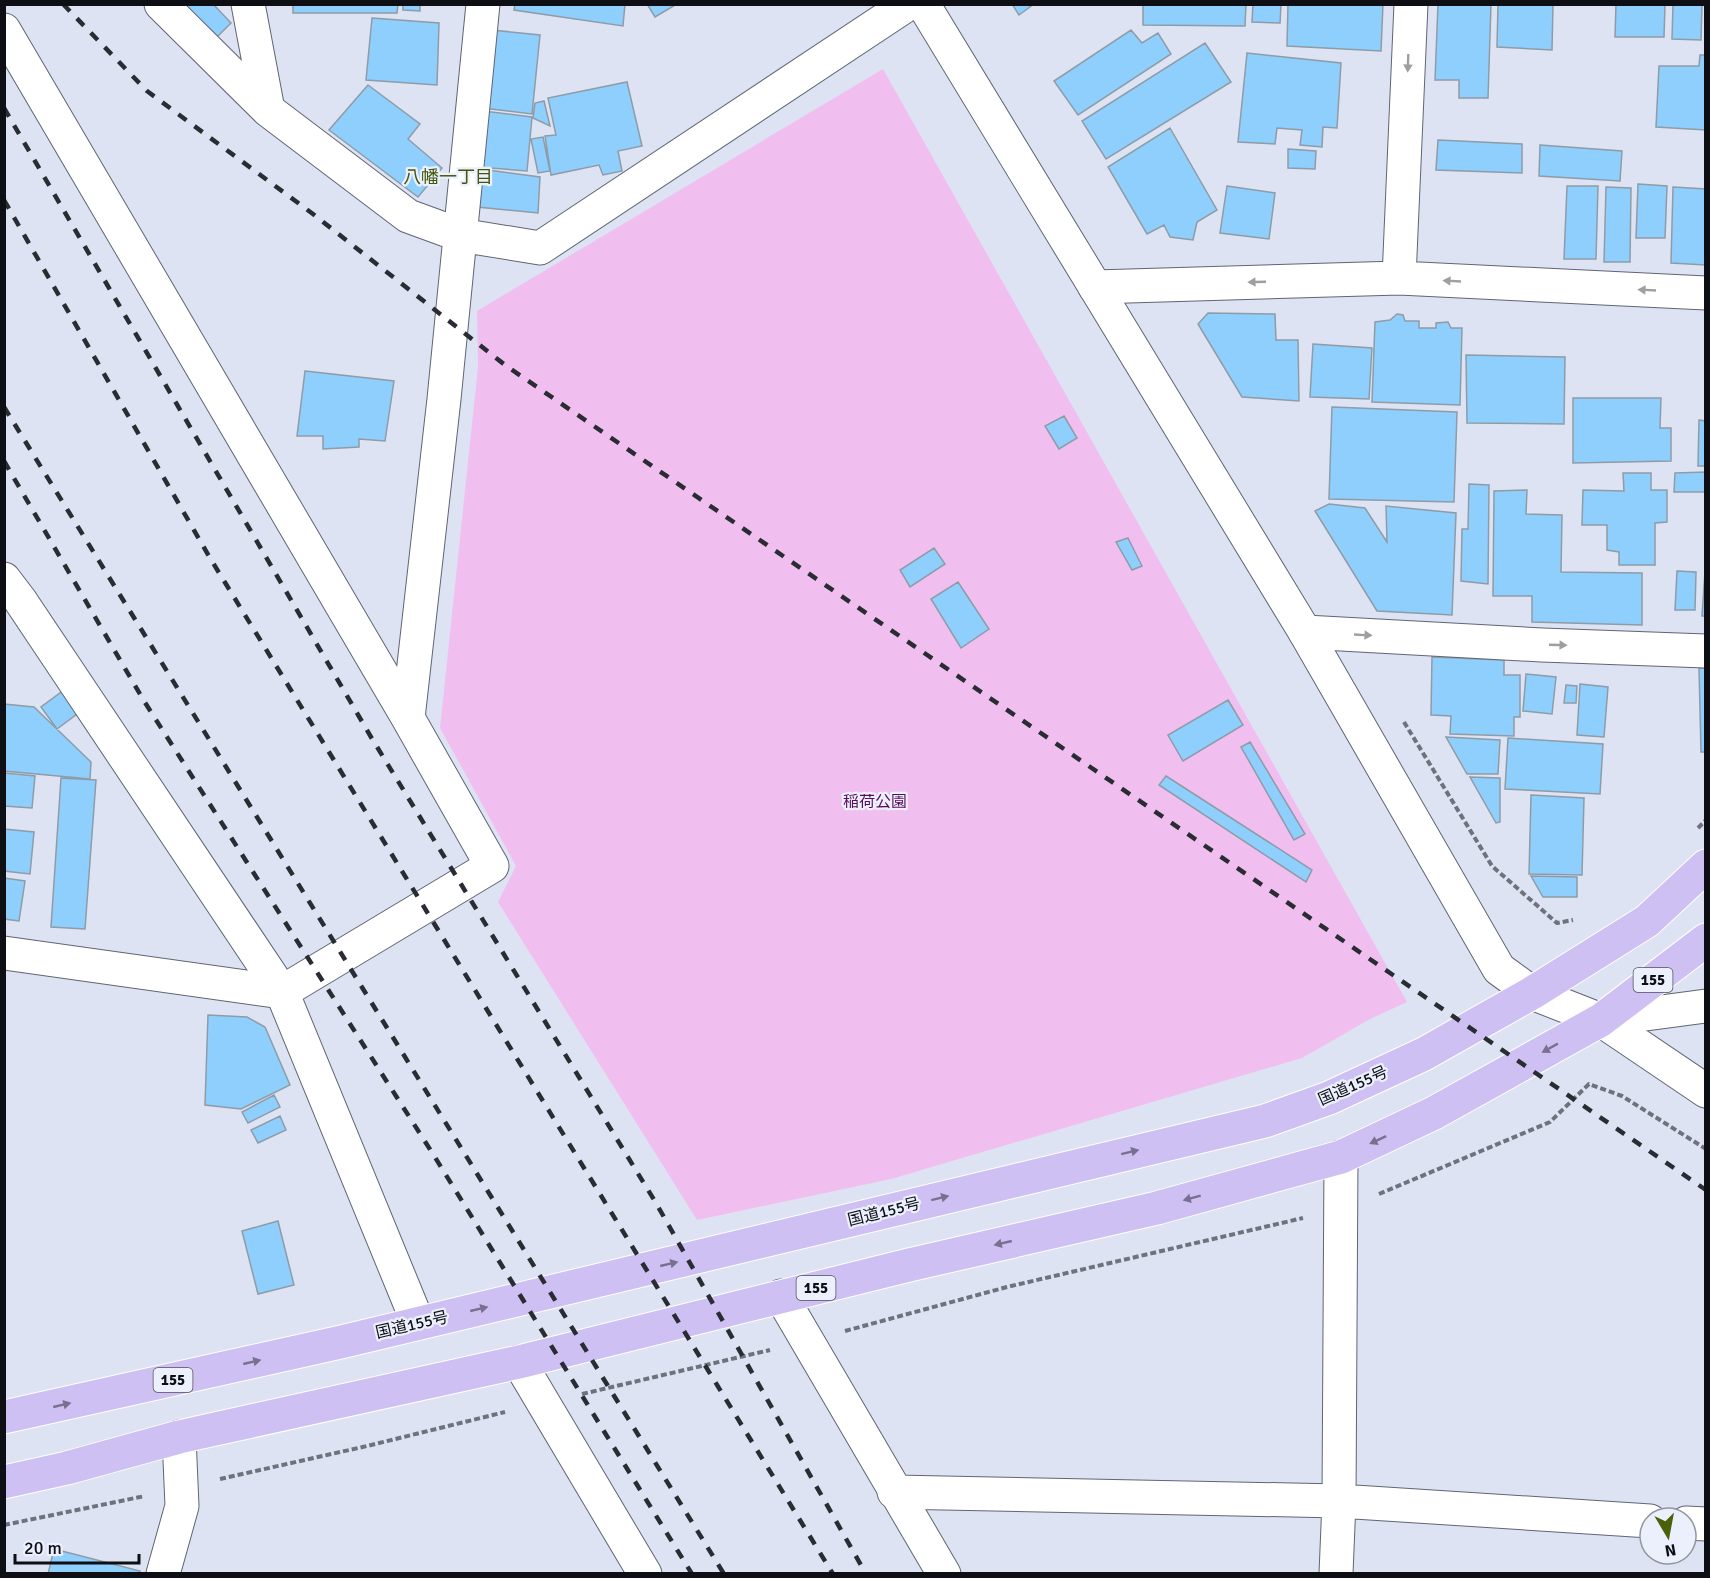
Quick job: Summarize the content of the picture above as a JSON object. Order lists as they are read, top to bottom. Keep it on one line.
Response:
{"streets":{"highway":["155","国道155号"]},"districts":["八幡一丁目"],"parks":["稲荷公園"],"scale_bar":"20 m","north":"bottom"}
